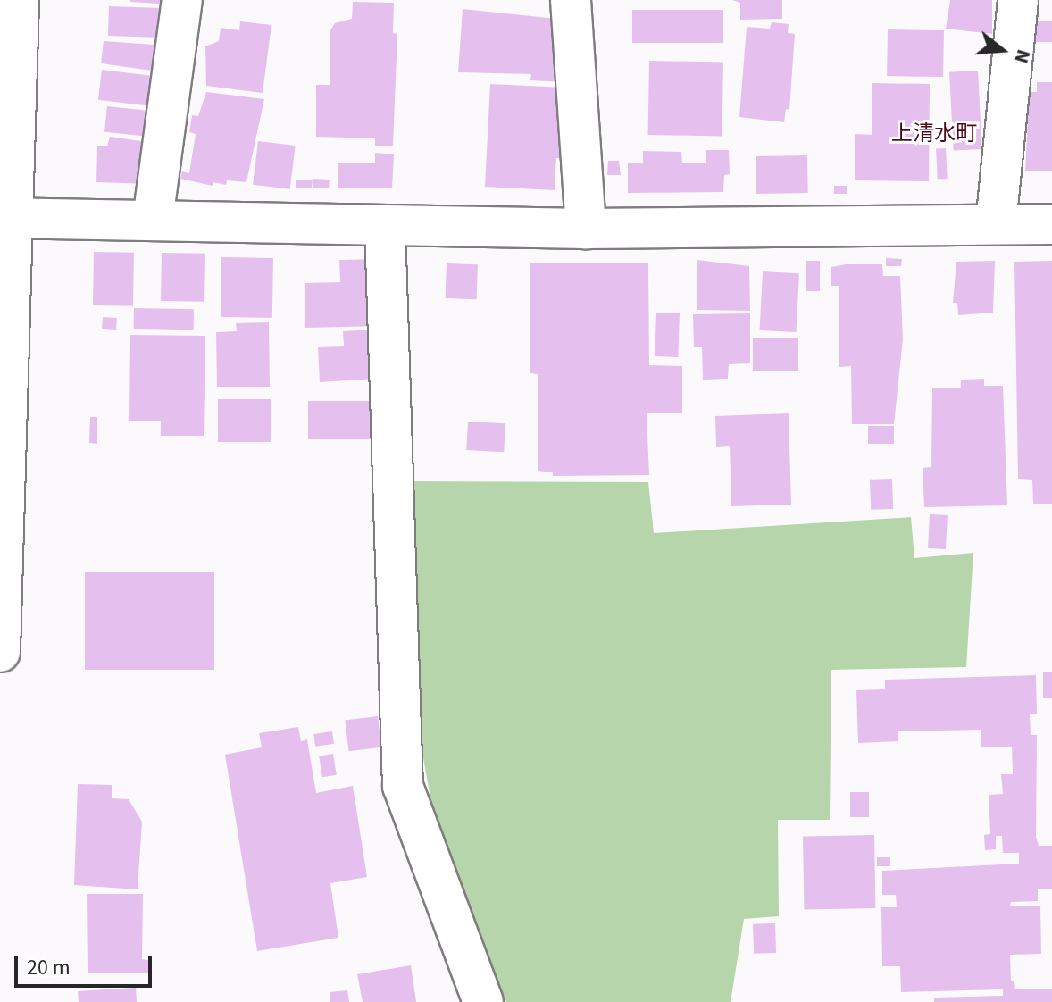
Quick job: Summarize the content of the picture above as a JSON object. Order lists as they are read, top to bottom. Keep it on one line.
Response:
{"districts":["上清水町"],"scale_bar":"20 m","north":"right"}
